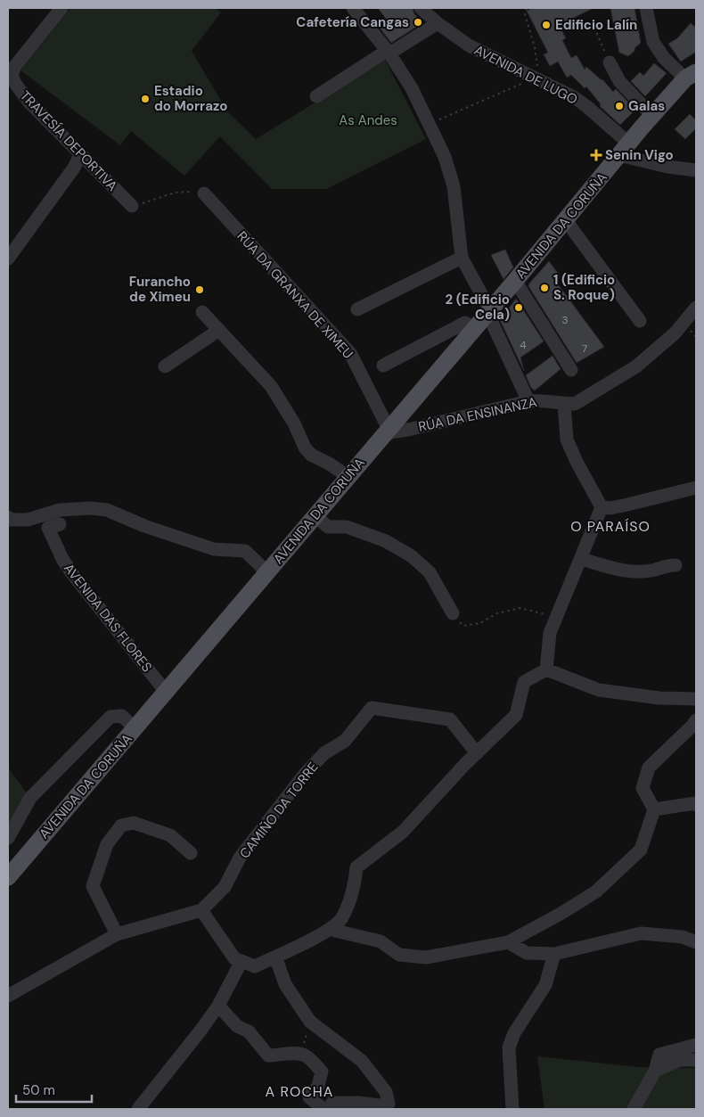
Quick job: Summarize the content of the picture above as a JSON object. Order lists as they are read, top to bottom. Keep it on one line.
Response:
{"streets":{"main road":["AVENIDA DA CORUÑA"],"street":["AVENIDA DE LUGO","TRAVESÍA DEPORTIVA","RÚA DA GRANXA DE XIMEU","RÚA DA ENSINANZA","AVENIDA DAS FLORES","CAMIÑO DA TORRE"]},"crossings":[["AVENIDA DE LUGO","AVENIDA DA CORUÑA"],["AVENIDA DA CORUÑA","RÚA DA GRANXA DE XIMEU"],["AVENIDA DA CORUÑA","RÚA DA ENSINANZA"],["AVENIDA DA CORUÑA","AVENIDA DAS FLORES"],["RÚA DA GRANXA DE XIMEU","RÚA DA ENSINANZA"]],"districts":["O PARAÍSO","A ROCHA"],"parks":["As Andes"],"places":{"other":["Cafetería Cangas","Edificio Lalín","Estadio do Morrazo","Galas","1 (Edificio S. Roque)","Furancho de Ximeu","2 (Edificio Cela)"],"health":["Senin Vigo"]},"house_numbers":["3","4","7"],"scale_bar":"50 m"}
